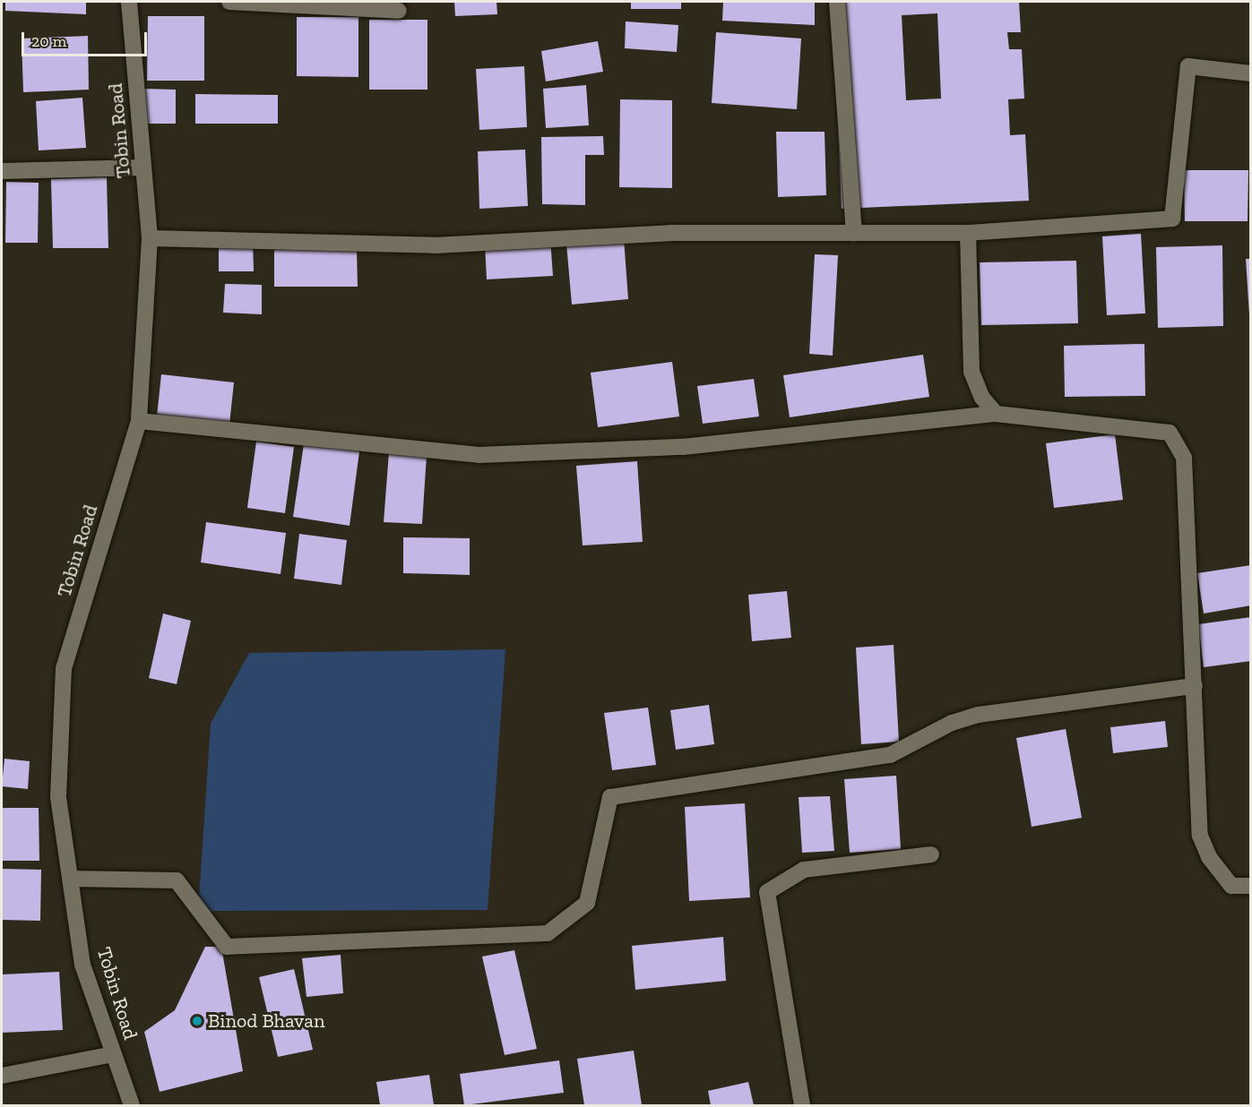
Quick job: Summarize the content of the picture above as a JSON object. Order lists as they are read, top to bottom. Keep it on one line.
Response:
{"streets":{"street":["Tobin Road"]},"places":["Binod Bhavan"],"scale_bar":"20 m"}
